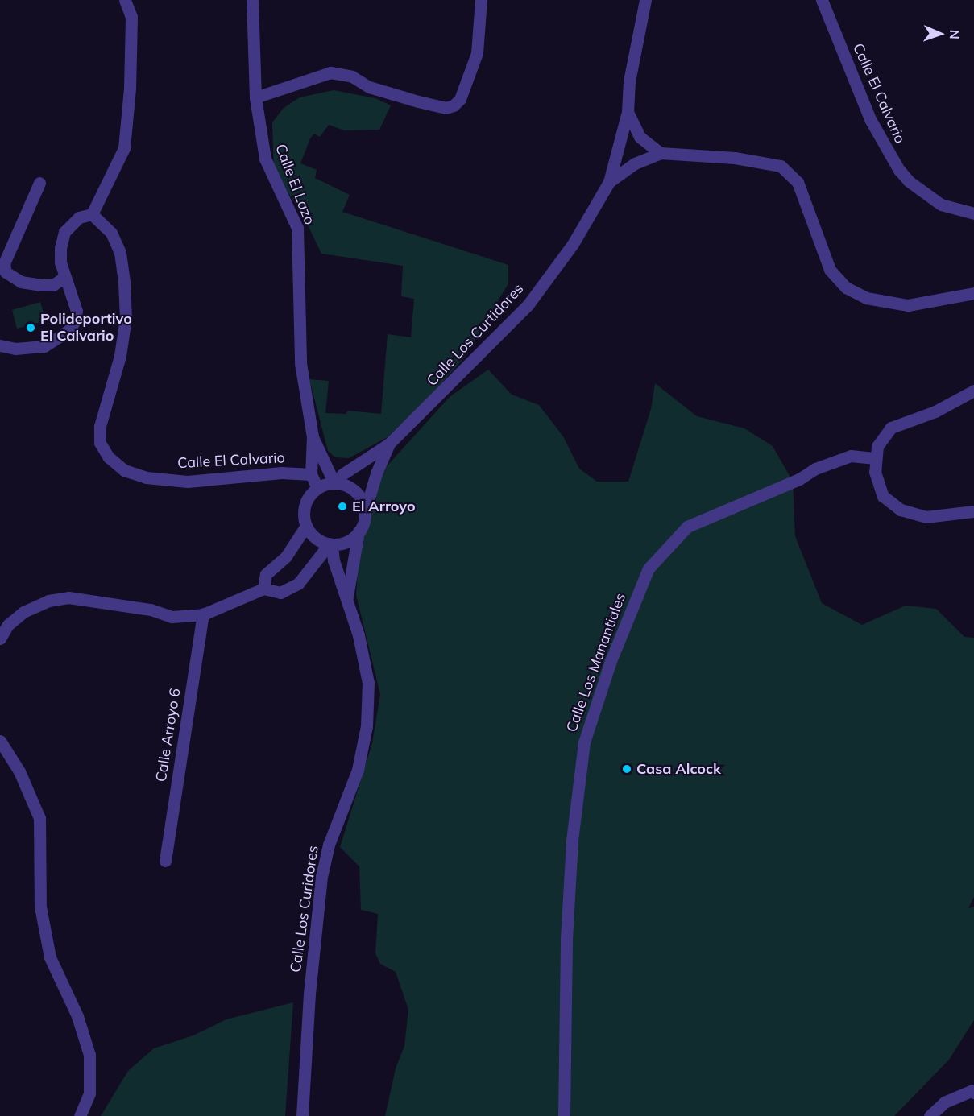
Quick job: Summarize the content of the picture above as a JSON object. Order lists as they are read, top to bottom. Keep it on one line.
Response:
{"streets":{"street":["Calle El Calvario","Calle El Lazo","Calle Los Curtidores","Calle Los Manantiales","Calle Arroyo 6","Calle Los Curidores"]},"crossings":[["Calle El Calvario","Calle El Lazo"],["Calle El Lazo","Calle Los Curtidores"]],"places":["Polideportivo El Calvario","El Arroyo","Casa Alcock"],"north":"right"}
